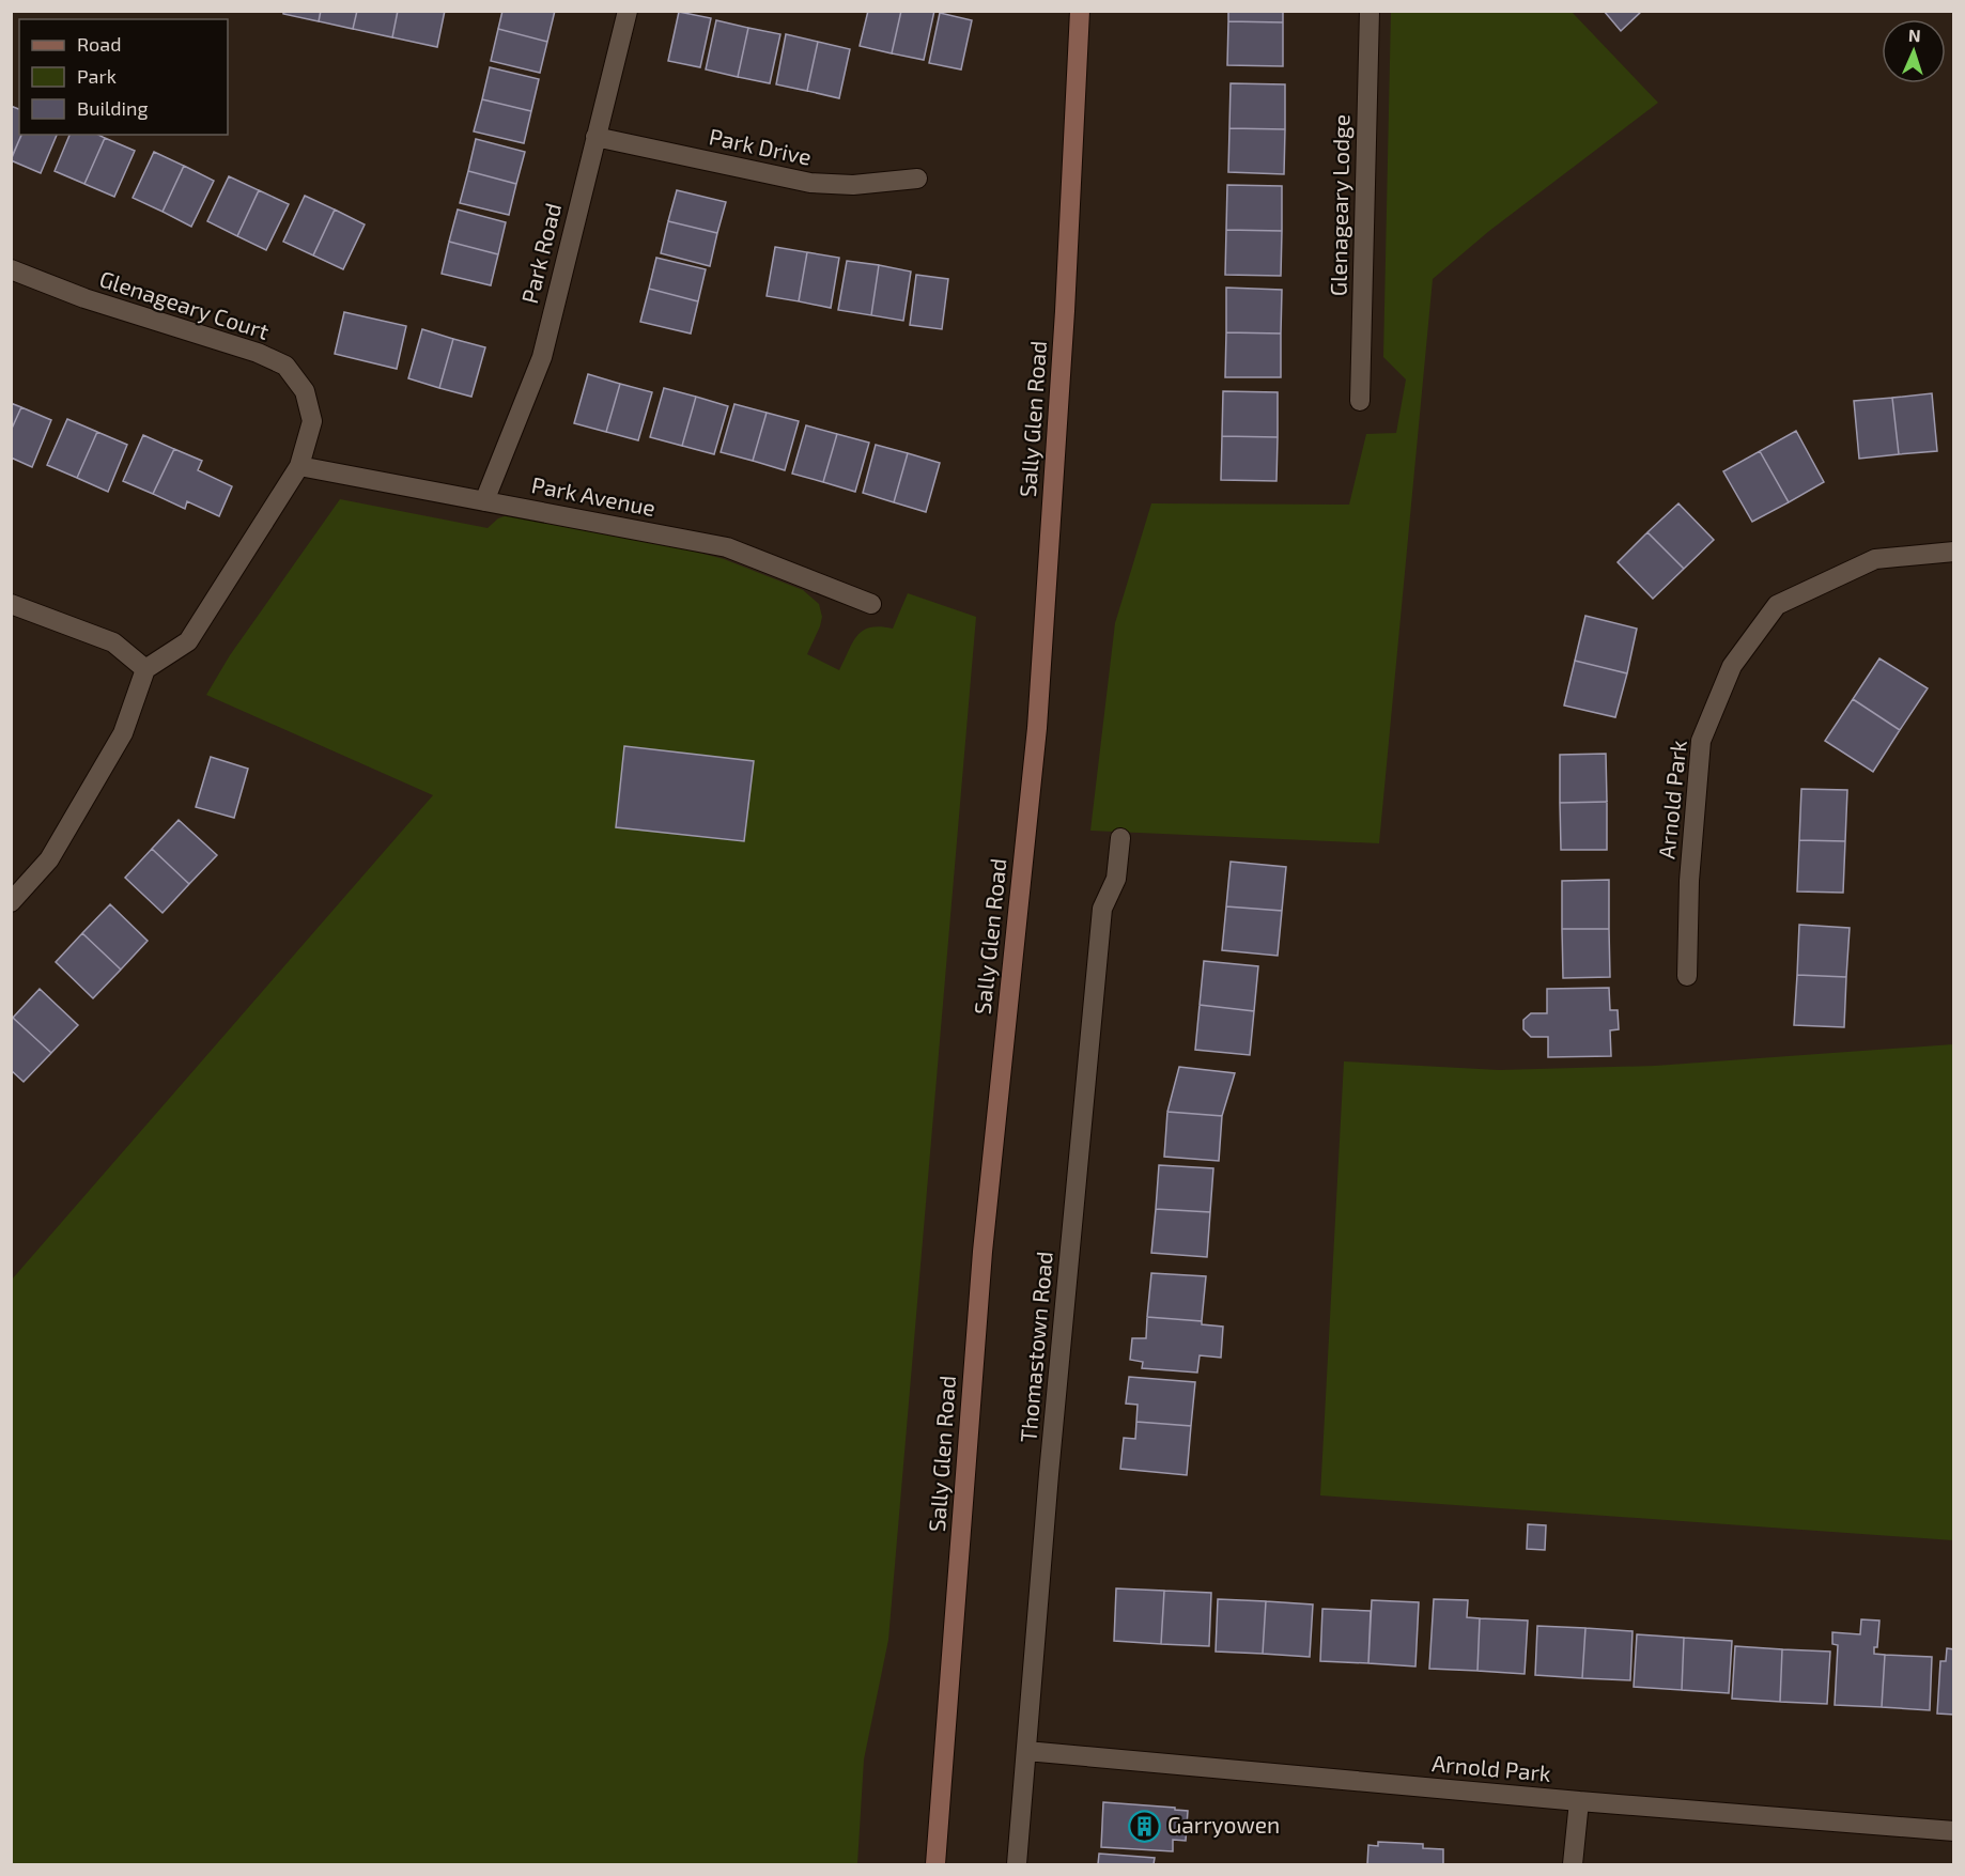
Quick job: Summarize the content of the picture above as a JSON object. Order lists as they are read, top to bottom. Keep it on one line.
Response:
{"streets":{"main road":["Sally Glen Road"],"street":["Park Drive","Glenageary Lodge","Park Road","Glenageary Court","Park Avenue","Arnold Park","Thomastown Road"]},"crossings":[["Park Drive","Park Road"],["Park Road","Park Avenue"],["Glenageary Court","Park Avenue"],["Arnold Park","Thomastown Road"]],"places":{"building":["Garryowen"]},"legend":["Road","Park","Building"],"north":"top"}
